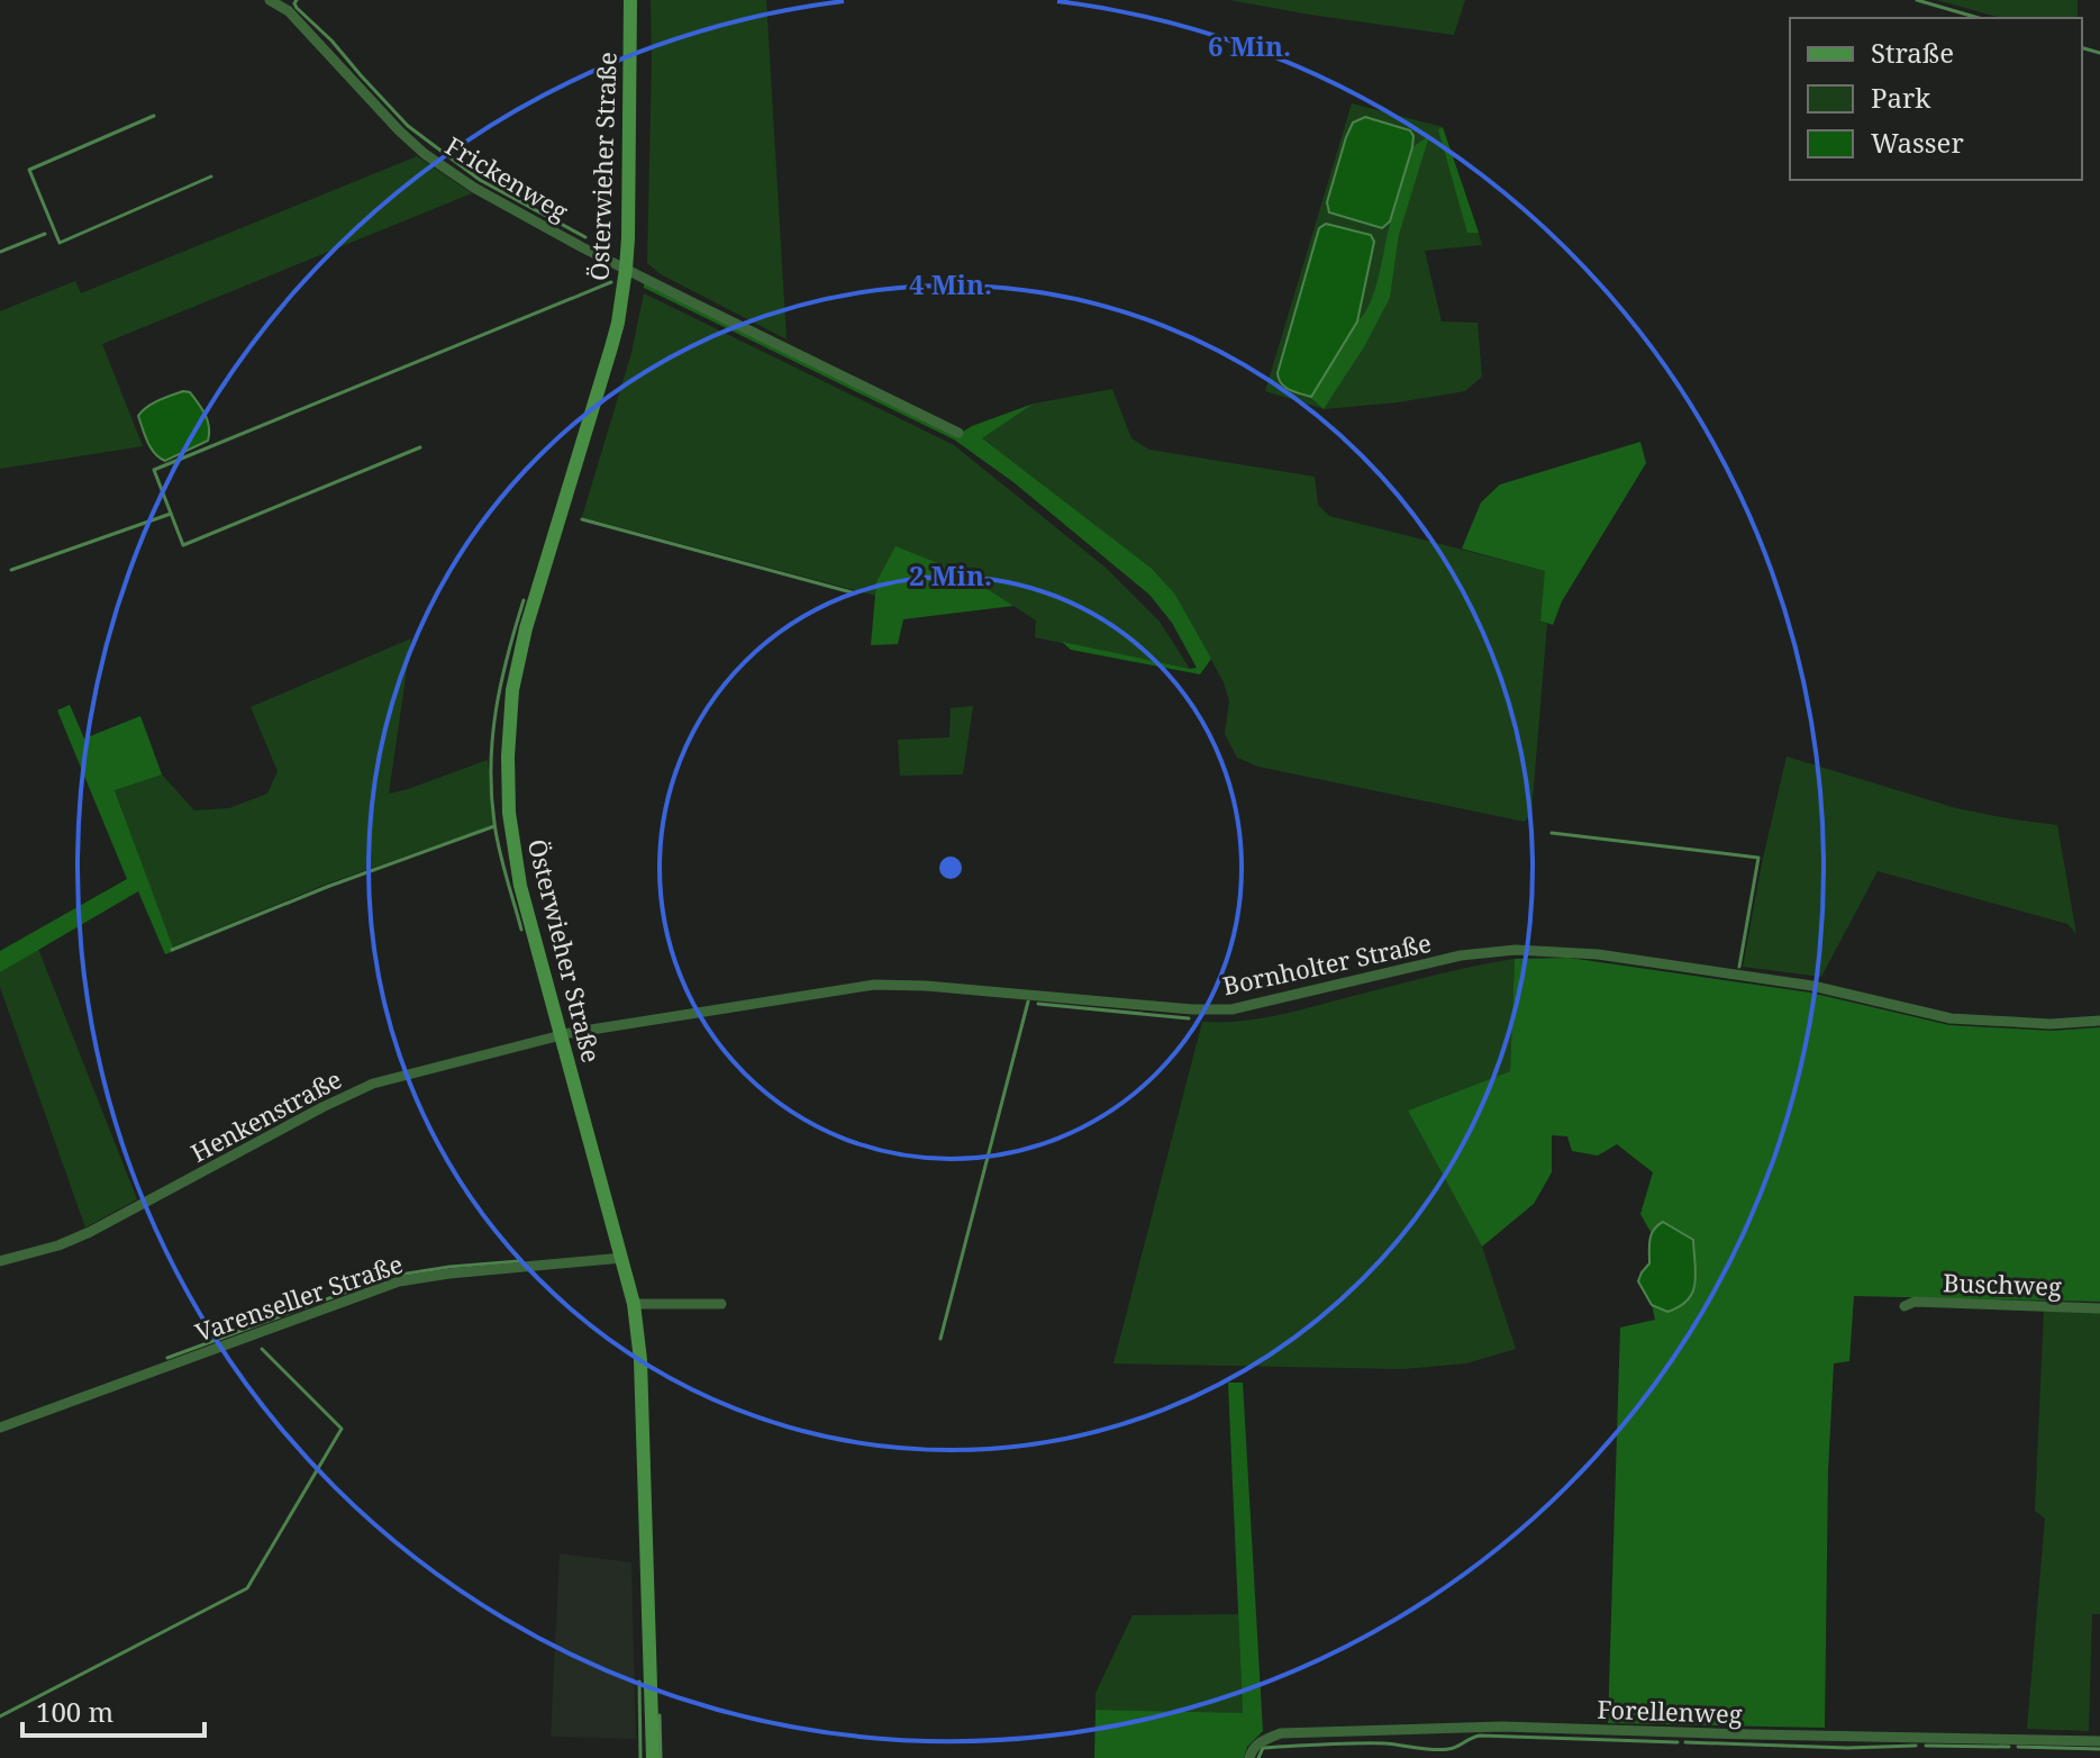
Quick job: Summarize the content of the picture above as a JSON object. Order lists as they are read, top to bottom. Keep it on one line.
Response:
{"streets":{"street":["Österwieher Straße","Frickenweg","Bornholter Straße","Henkenstraße","Buschweg","Varenseller Straße","Forellenweg"]},"crossings":[["Österwieher Straße","Frickenweg"],["Österwieher Straße","Bornholter Straße"],["Österwieher Straße","Henkenstraße"],["Österwieher Straße","Varenseller Straße"],["Bornholter Straße","Henkenstraße"]],"legend":["Straße","Park","Wasser"],"scale_bar":"100 m","rings":["6 Min.","4 Min.","2 Min."]}
